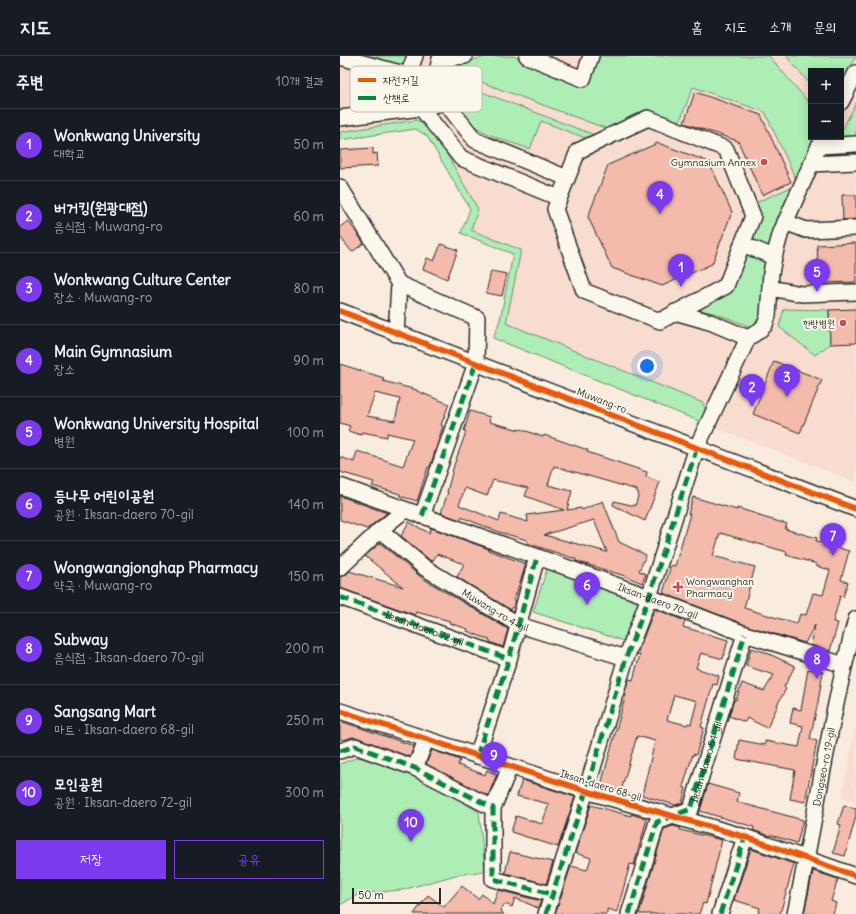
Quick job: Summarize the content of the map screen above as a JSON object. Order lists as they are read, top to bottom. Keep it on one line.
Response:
{"streets":{"street":["Muwang-ro","Iksan-daero 70-gil","Muwang-ro 4-gil","Iksan-daero 72-gil","Iksan-daero 54-gil","Dongseo-ro 19-gil","Iksan-daero 68-gil"]},"crossings":[["Iksan-daero 70-gil","Iksan-daero 54-gil"],["Iksan-daero 70-gil","Dongseo-ro 19-gil"],["Iksan-daero 54-gil","Iksan-daero 68-gil"],["Dongseo-ro 19-gil","Iksan-daero 68-gil"]],"places":{"other":["Gymnasium Annex","한방병원"],"health":["Wongwanghan Pharmacy"]},"legend":["자전거길","산책로"],"scale_bar":"50 m","page":{"header":"지도","nav":["홈","지도","소개","문의"],"heading":["주변","10개 결과"],"map_buttons":["+","−"],"list":[{"mark":"1","name":"Wonkwang University","note":"대학교","value":"50 m"},{"mark":"2","name":"버거킹(원광대점)","note":"음식점 · Muwang-ro","value":"60 m"},{"mark":"3","name":"Wonkwang Culture Center","note":"장소 · Muwang-ro","value":"80 m"},{"mark":"4","name":"Main Gymnasium","note":"장소","value":"90 m"},{"mark":"5","name":"Wonkwang University Hospital","note":"병원","value":"100 m"},{"mark":"6","name":"등나무 어린이공원","note":"공원 · Iksan-daero 70-gil","value":"140 m"},{"mark":"7","name":"Wongwangjonghap Pharmacy","note":"약국 · Muwang-ro","value":"150 m"},{"mark":"8","name":"Subway","note":"음식점 · Iksan-daero 70-gil","value":"200 m"},{"mark":"9","name":"Sangsang Mart","note":"마트 · Iksan-daero 68-gil","value":"250 m"},{"mark":"10","name":"모인공원","note":"공원 · Iksan-daero 72-gil","value":"300 m"}],"pins":["4","1","5","3","2","7","6","8","9","10"],"buttons":["저장","공유"],"scale":"50 m"}}
